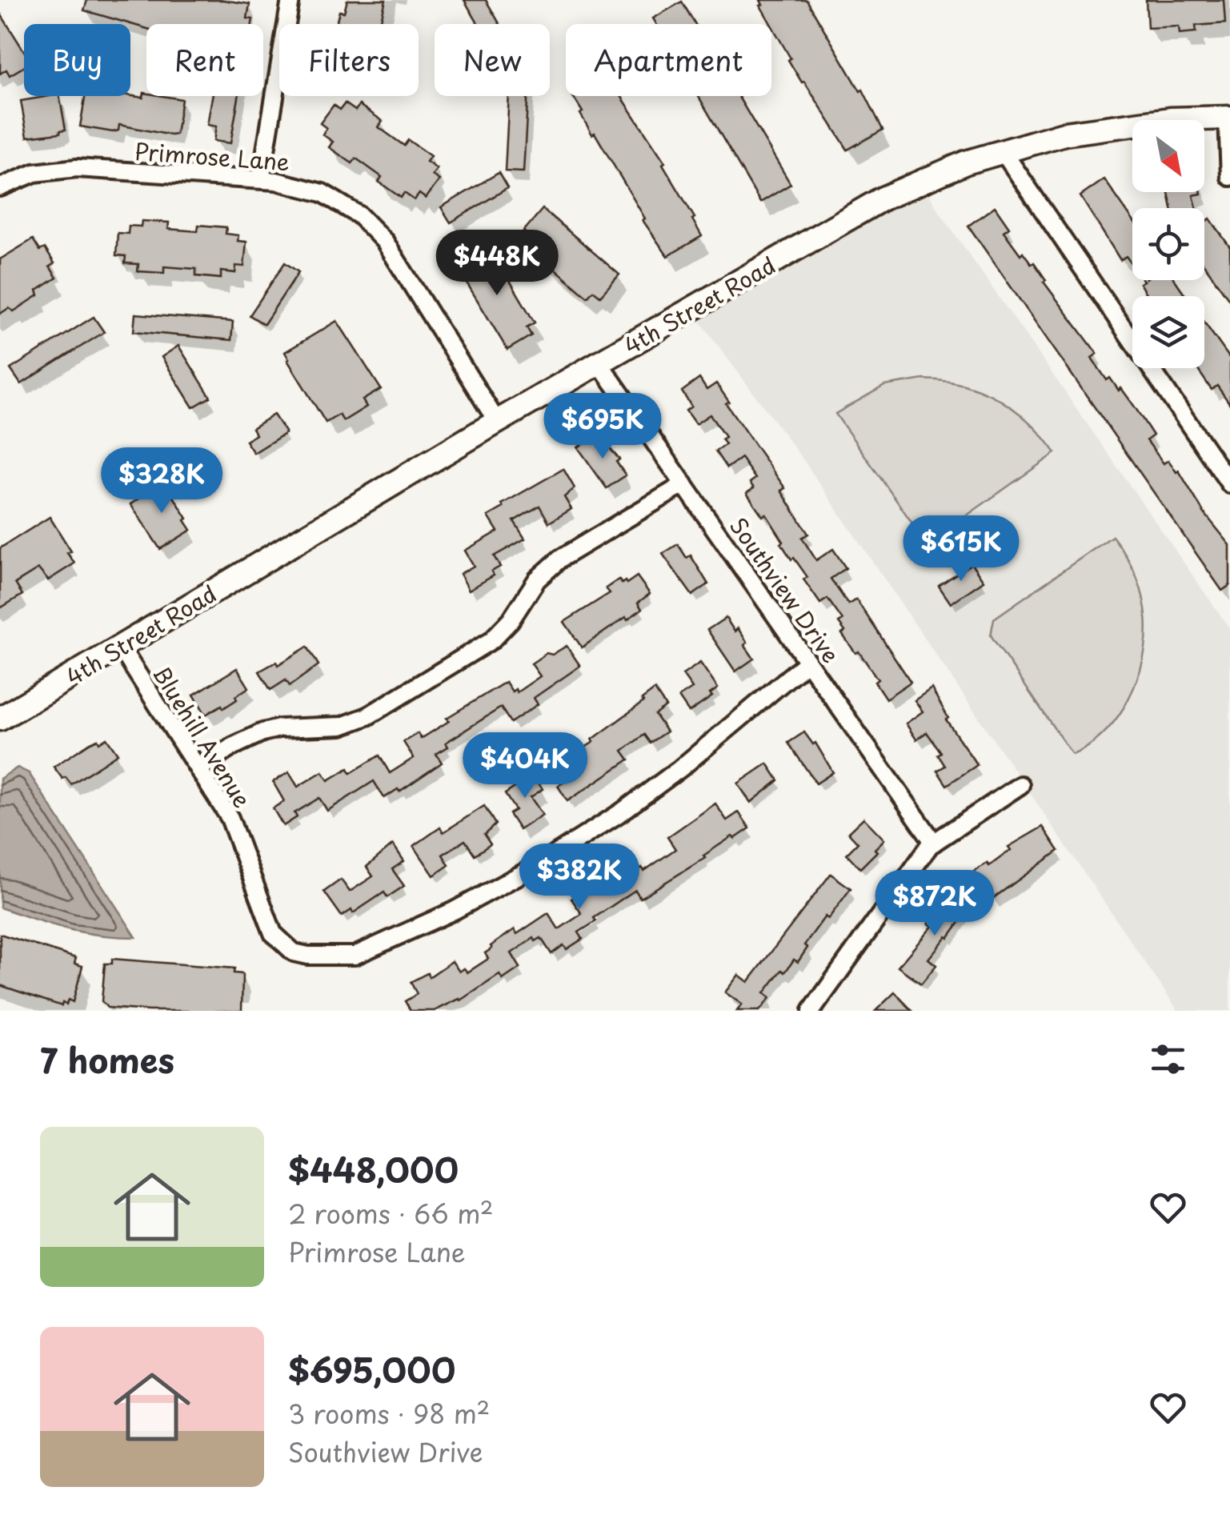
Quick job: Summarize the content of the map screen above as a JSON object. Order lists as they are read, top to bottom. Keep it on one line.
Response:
{"streets":{"street":["Primrose Lane","4th Street Road","Southview Drive","Bluehill Avenue"]},"crossings":[["Primrose Lane","4th Street Road"],["4th Street Road","Southview Drive"],["4th Street Road","Bluehill Avenue"],["Southview Drive","Bluehill Avenue"]],"north":"bottom right","page":{"chip":["Buy","Rent","Filters","New","Apartment"],"price":["$448K","$695K","$328K","$615K","$404K","$382K","$872K"],"heading":"7 homes","list":[{"name":"$448,000","note":"2 rooms · 66 m² · Primrose Lane"},{"name":"$695,000","note":"3 rooms · 98 m² · Southview Drive"}]}}
